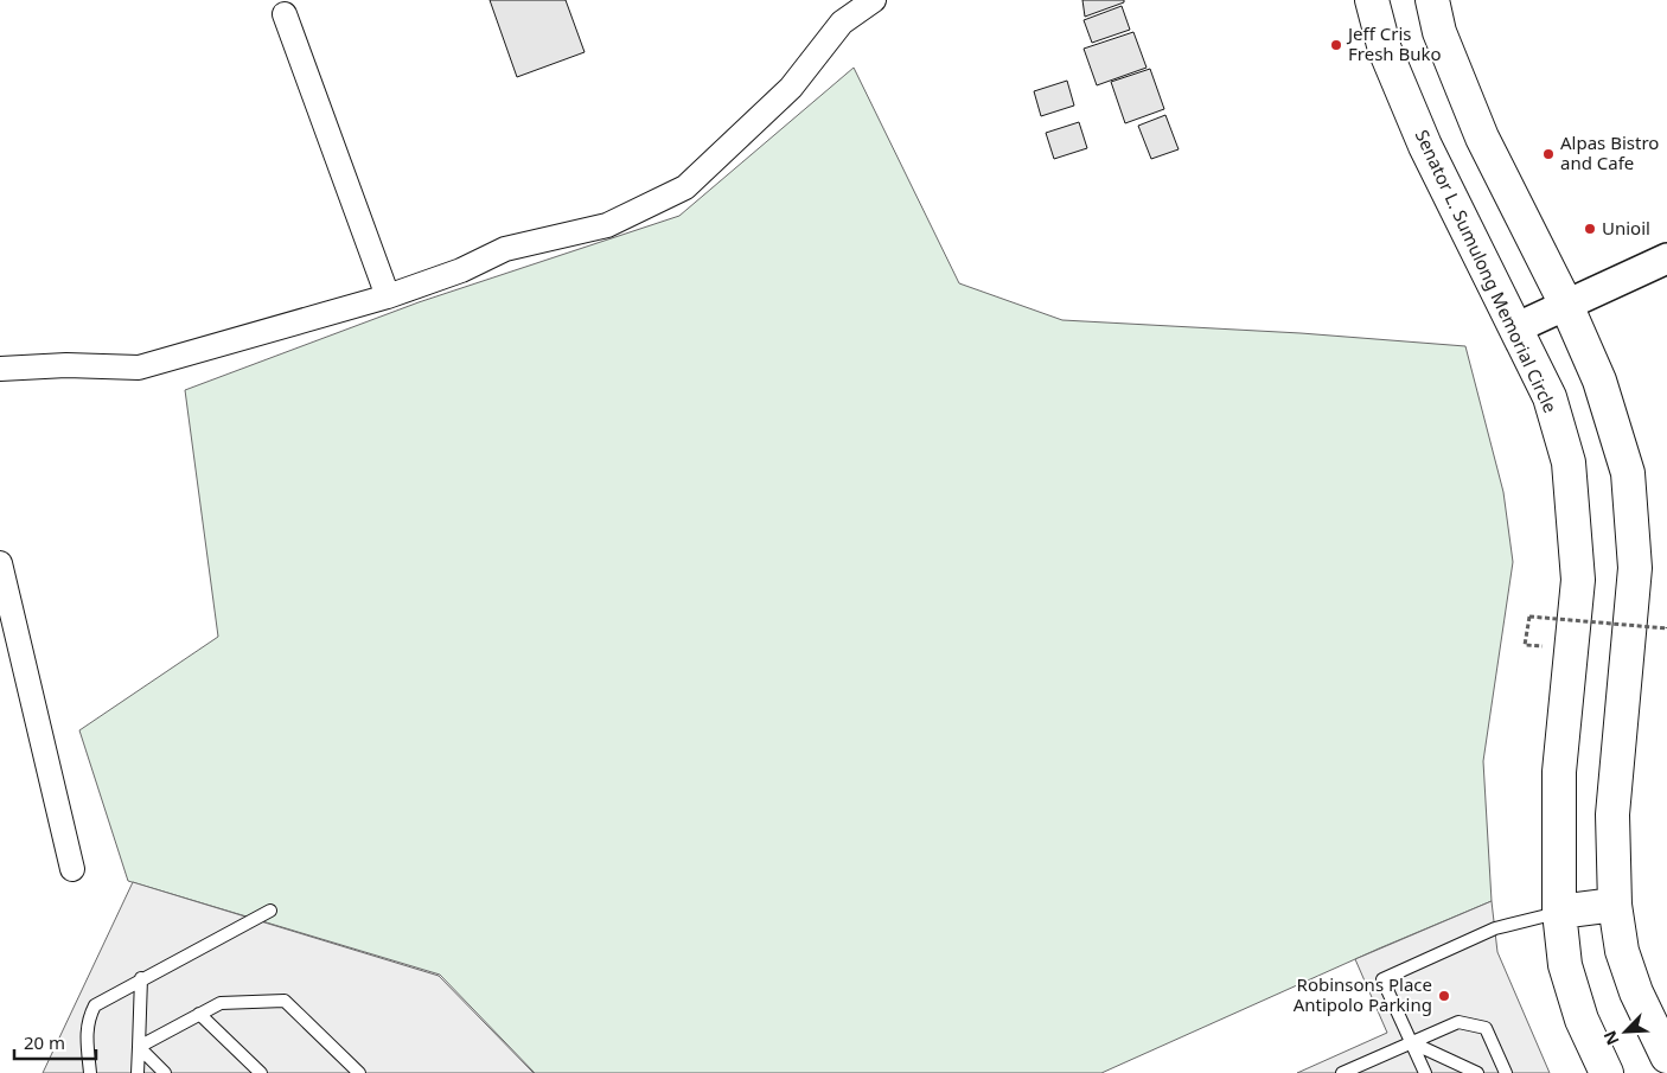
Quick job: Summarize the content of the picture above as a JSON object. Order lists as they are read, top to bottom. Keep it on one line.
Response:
{"streets":{"main road":["Senator L. Sumulong Memorial Circle"]},"places":["Jeff Cris Fresh Buko","Alpas Bistro and Cafe","Unioil","Robinsons Place Antipolo Parking"],"scale_bar":"20 m","north":"bottom left"}
